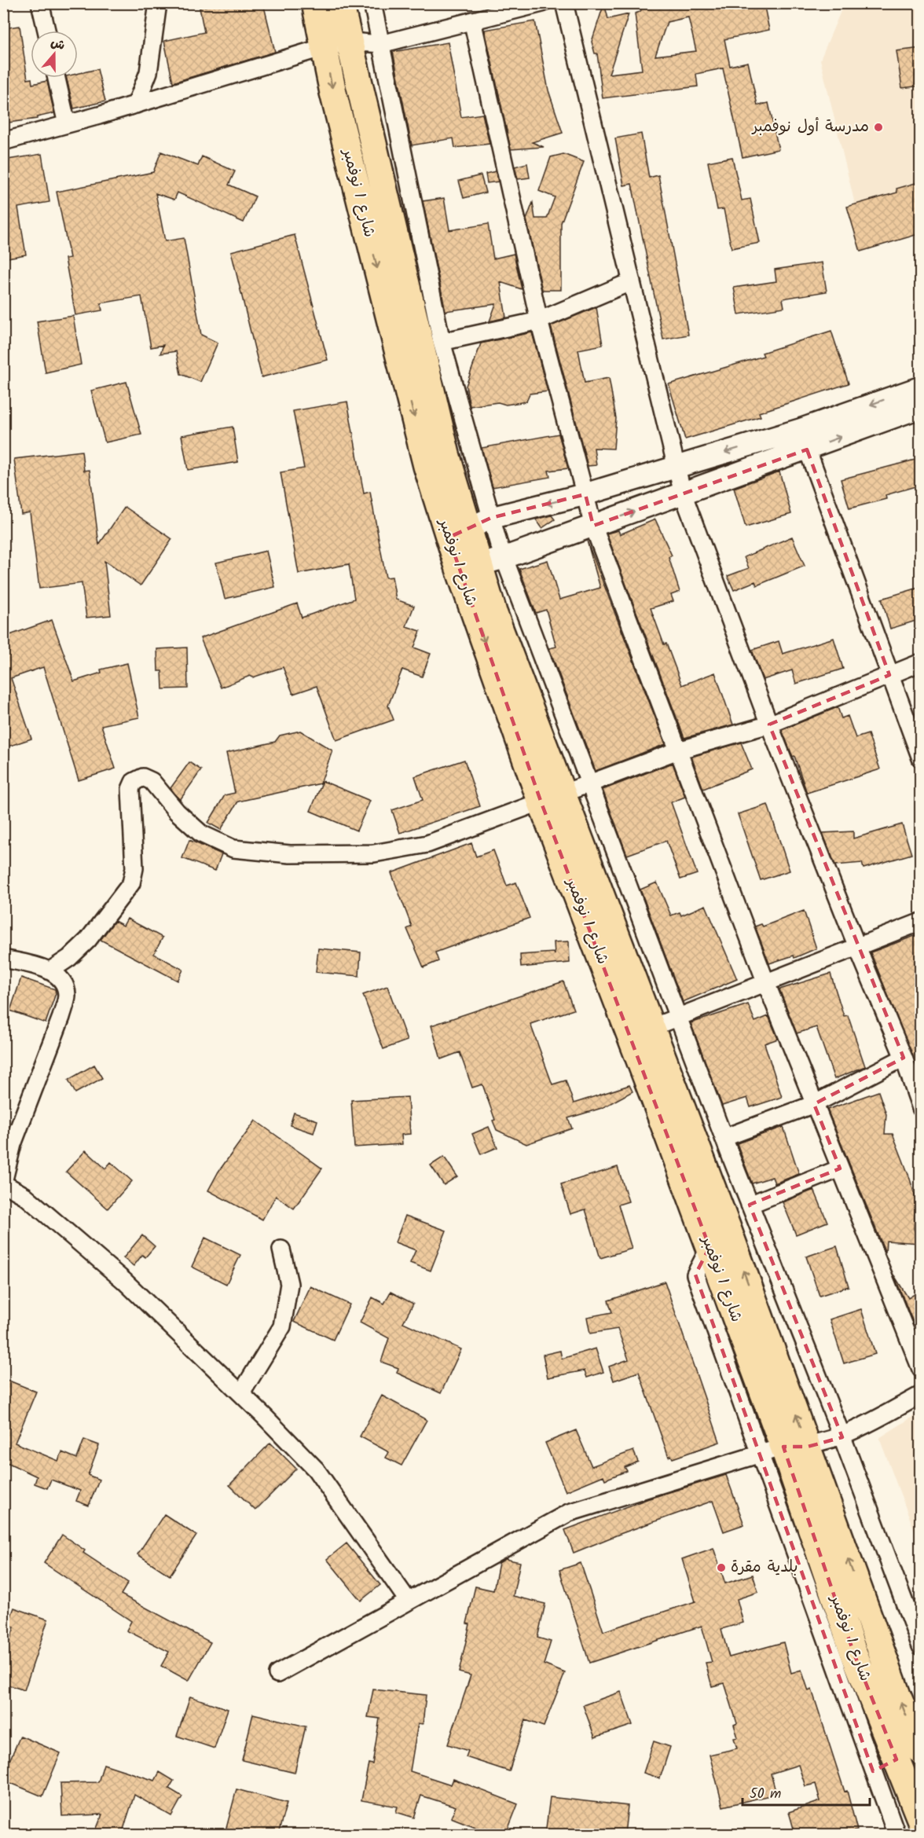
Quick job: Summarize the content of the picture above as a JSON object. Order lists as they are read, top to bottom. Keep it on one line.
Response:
{"streets":{"main road":["شارع 1 نوفمبر"]},"places":["مدرسة أول نوفمبر","بلدية مقرة"],"scale_bar":"50 m","north":"top"}
